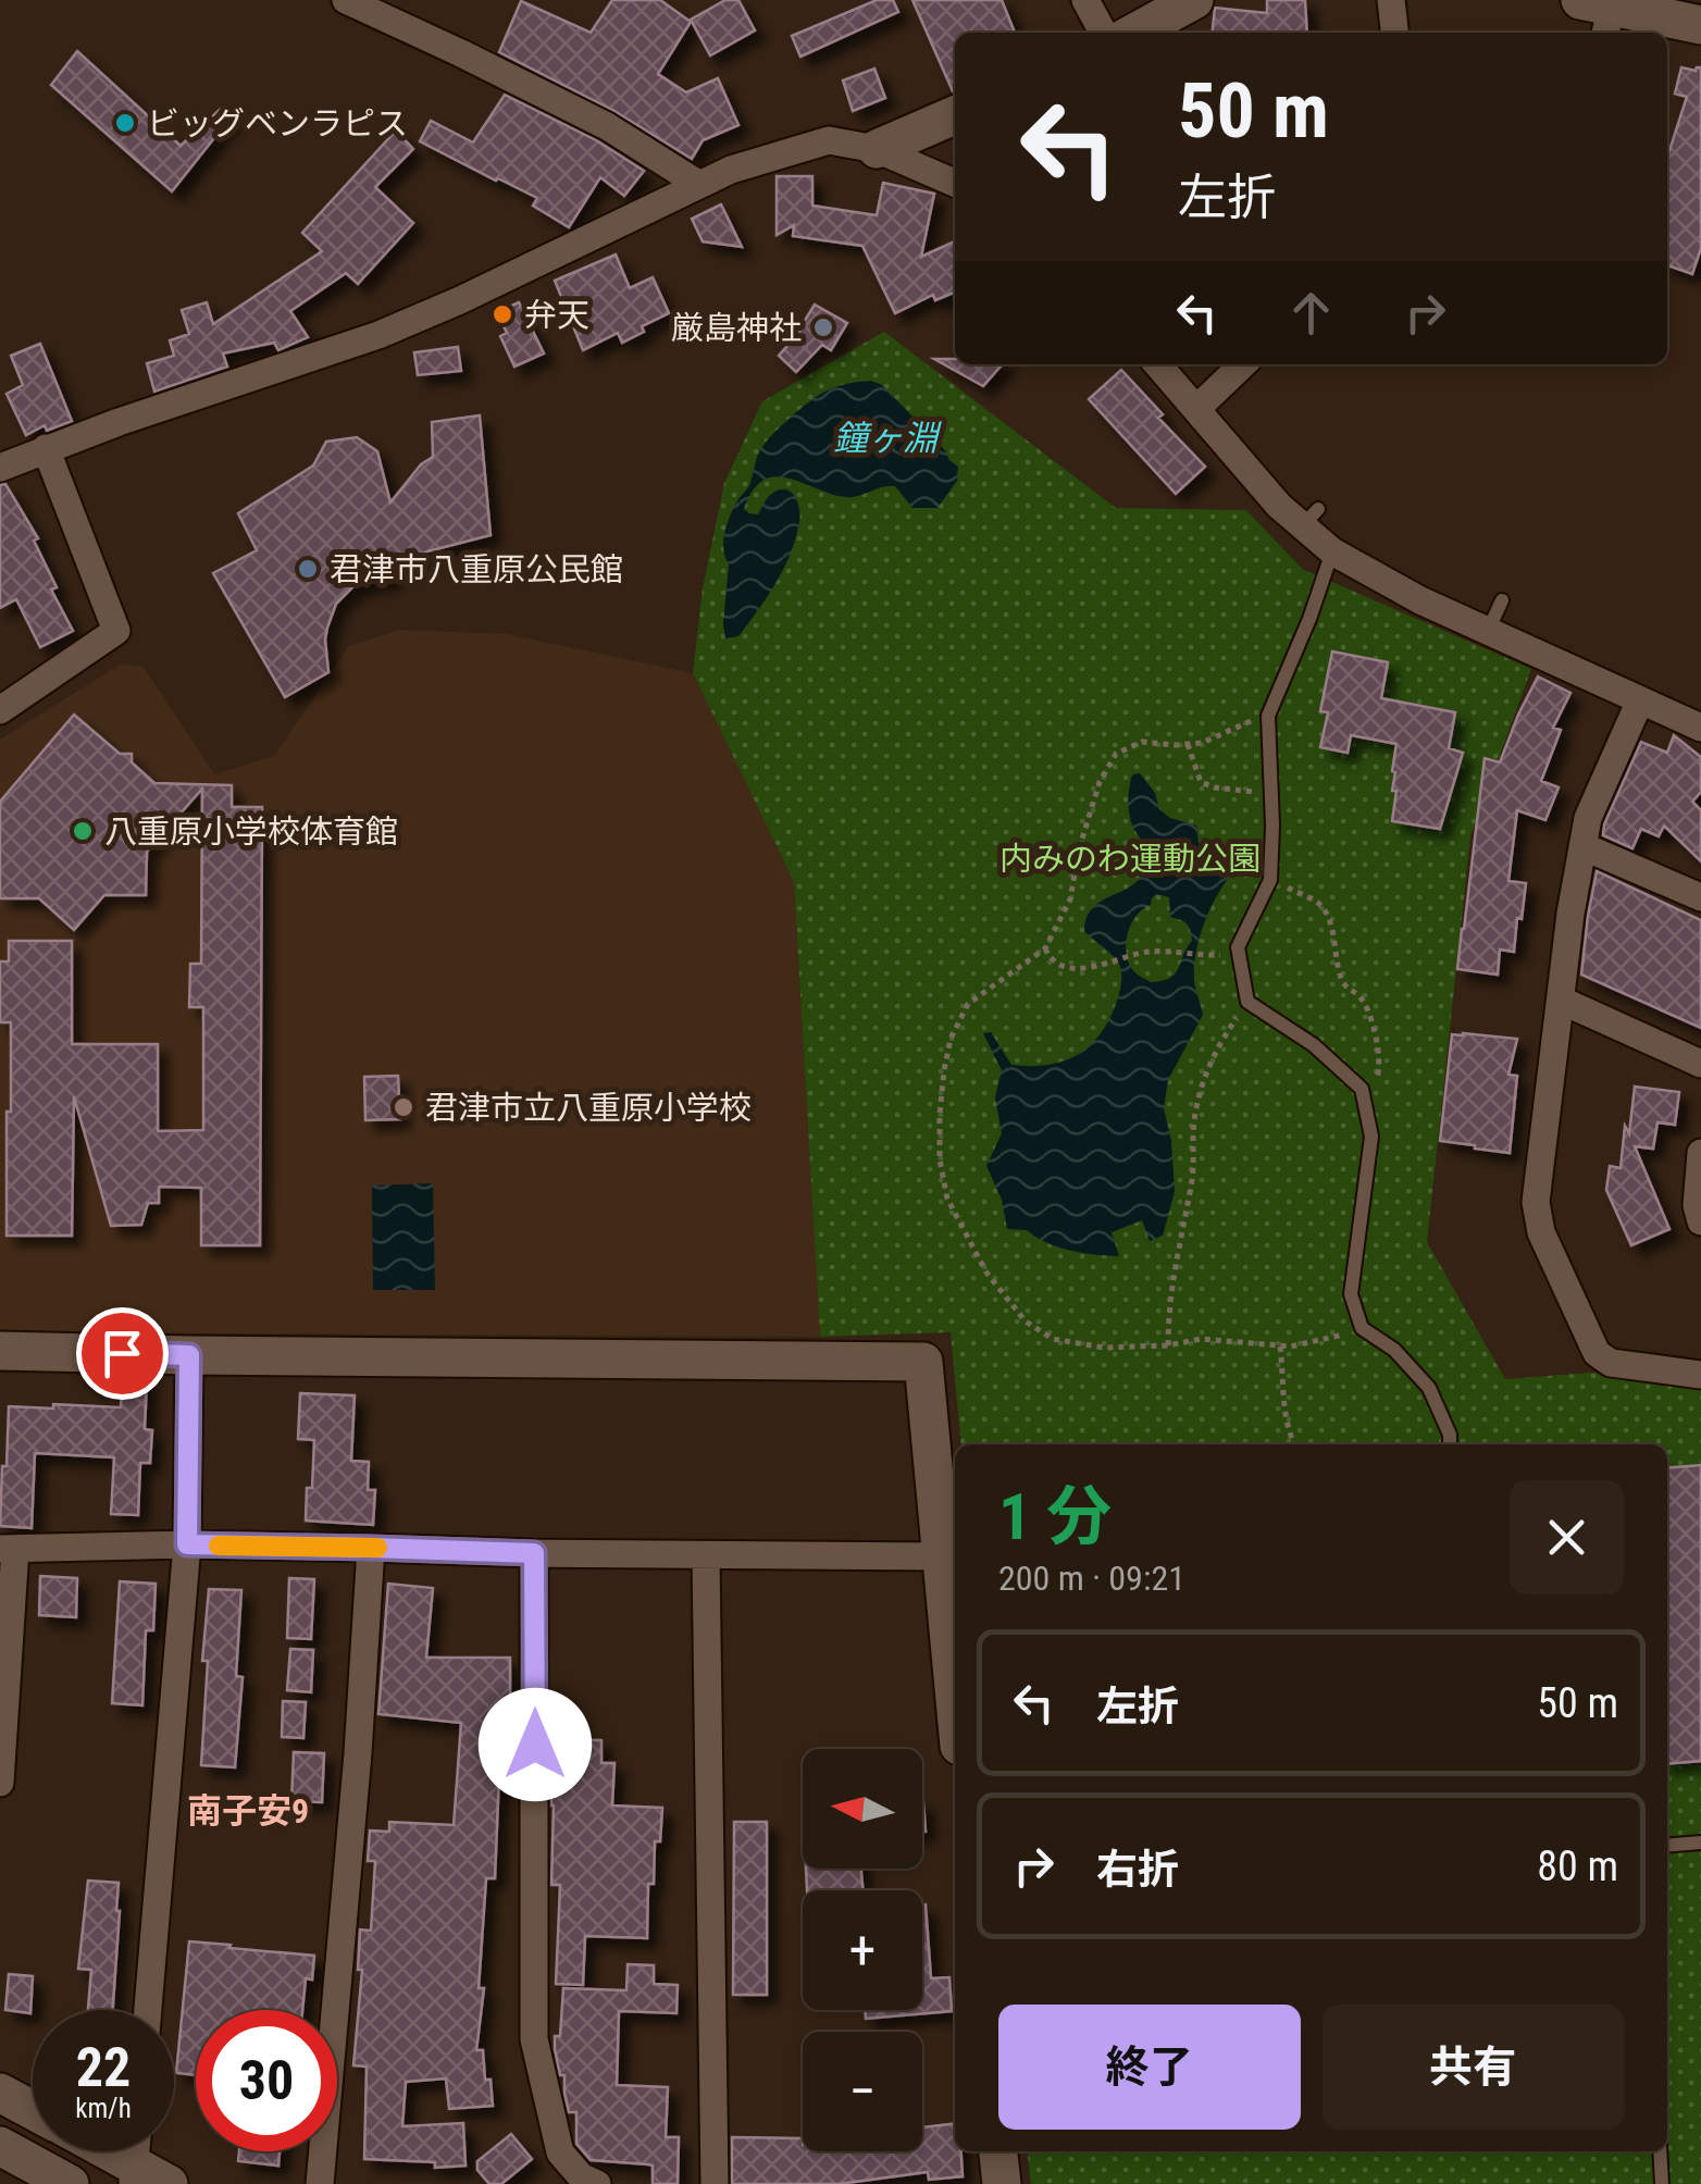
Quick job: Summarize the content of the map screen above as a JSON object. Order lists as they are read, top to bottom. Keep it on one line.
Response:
{"districts":["南子安9"],"water":["鐘ヶ淵"],"parks":["内みのわ運動公園"],"places":["ビッグベンラピス","弁天","厳島神社","君津市八重原公民館","八重原小学校体育館","君津市立八重原小学校"],"north":"left","page":{"turn":["50 m","左折"],"heading":["1 分","200 m · 09:21"],"list":[{"name":"左折","value":"50 m"},{"name":"右折","value":"80 m"}],"map_buttons":["+","−"],"buttons":["終了","共有"],"speed":"22 km/h","limit":"30"}}
